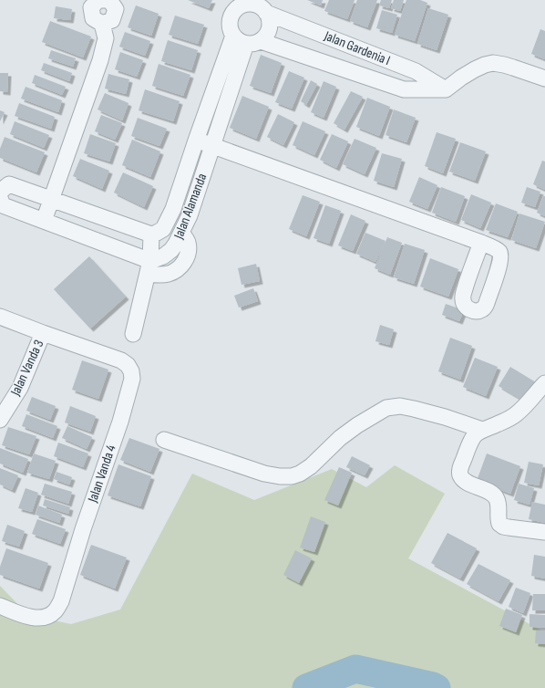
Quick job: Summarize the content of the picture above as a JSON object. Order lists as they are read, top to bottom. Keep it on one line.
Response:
{"streets":{"street":["Jalan Gardenia I","Jalan Alamanda","Jalan Vanda 3","Jalan Vanda 4"]},"crossings":[["Jalan Gardenia I","Jalan Alamanda"],["Jalan Vanda 3","Jalan Vanda 4"]]}
